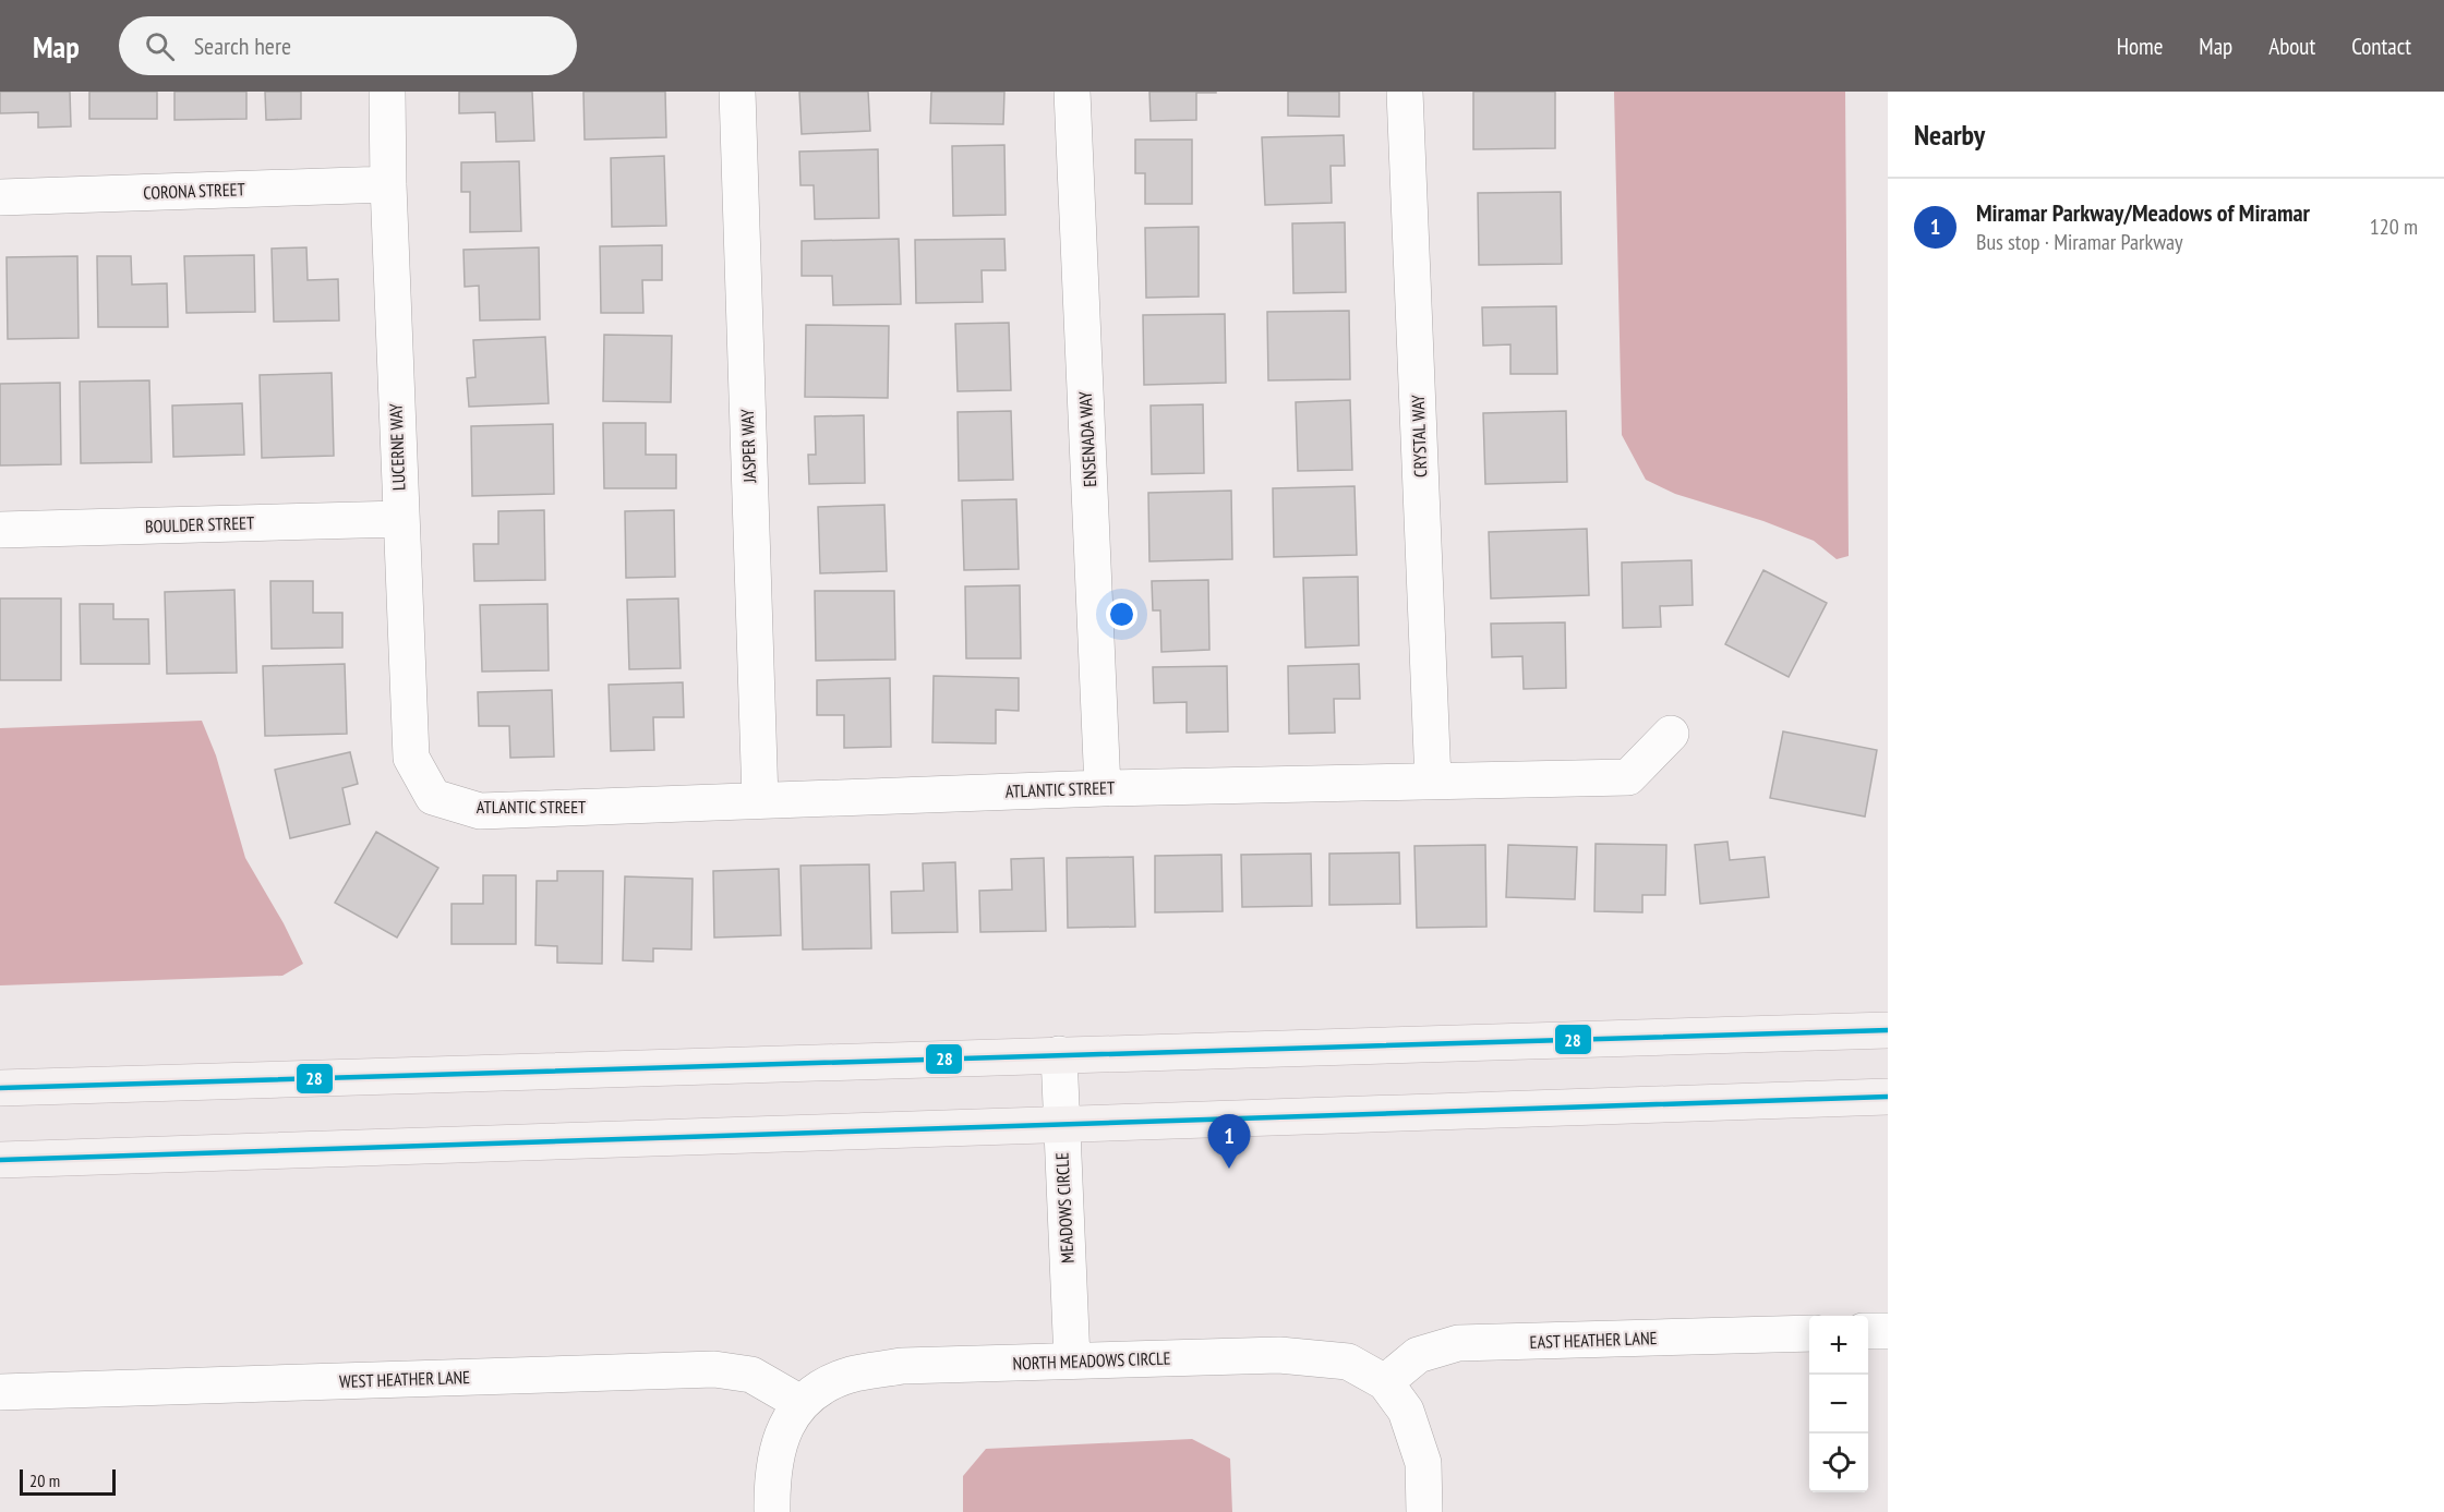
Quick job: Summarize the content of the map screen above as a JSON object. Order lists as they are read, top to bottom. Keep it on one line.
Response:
{"streets":{"street":["CORONA STREET","CRYSTAL WAY","ENSENADA WAY","JASPER WAY","LUCERNE WAY","BOULDER STREET","ATLANTIC STREET","MEADOWS CIRCLE","EAST HEATHER LANE","NORTH MEADOWS CIRCLE","WEST HEATHER LANE"]},"crossings":[["CORONA STREET","LUCERNE WAY"],["CRYSTAL WAY","ATLANTIC STREET"],["ENSENADA WAY","ATLANTIC STREET"],["JASPER WAY","ATLANTIC STREET"],["LUCERNE WAY","BOULDER STREET"],["LUCERNE WAY","ATLANTIC STREET"],["MEADOWS CIRCLE","NORTH MEADOWS CIRCLE"],["EAST HEATHER LANE","NORTH MEADOWS CIRCLE"],["NORTH MEADOWS CIRCLE","WEST HEATHER LANE"]],"lines":["transit line 28"],"scale_bar":"20 m","page":{"header":"Map","search":"Search here","nav":["Home","Map","About","Contact"],"heading":"Nearby","list":[{"mark":"1","name":"Miramar Parkway/Meadows of Miramar","note":"Bus stop · Miramar Parkway","value":"120 m"}],"pins":"1","map_buttons":["+","−"],"scale":"20 m"}}
